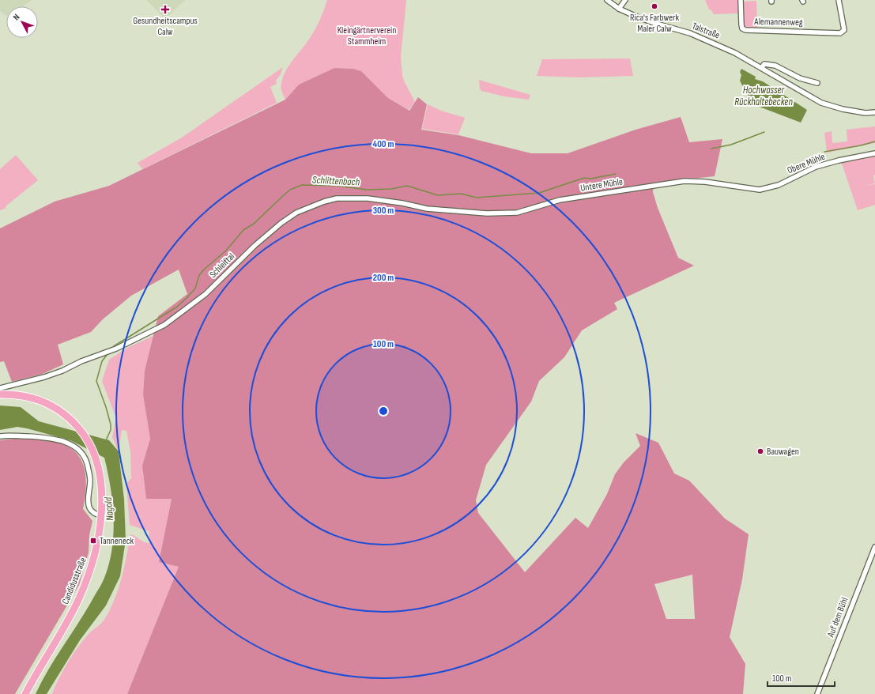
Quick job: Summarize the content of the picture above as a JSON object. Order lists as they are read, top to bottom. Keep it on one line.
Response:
{"streets":{"main road":["Candidusstraße"],"street":["Alemannenweg","Talstraße","Obere Mühle","Untere Mühle","Schleiftal","Auf dem Bühl"]},"crossings":[["Obere Mühle","Untere Mühle"],["Untere Mühle","Schleiftal"]],"water":["Hochwasser Rückhaltebecken","Schlittenbach","Nagold"],"parks":["Kleingärtnerverein Stammheim"],"places":{"other":["Rica's Farbwerk Maler Calw","Bauwagen"],"health":["Gesundheitscampus Calw"],"transit":["Tanneneck"]},"scale_bar":"100 m","north":"top left","rings":["400 m","300 m","200 m","100 m"]}
